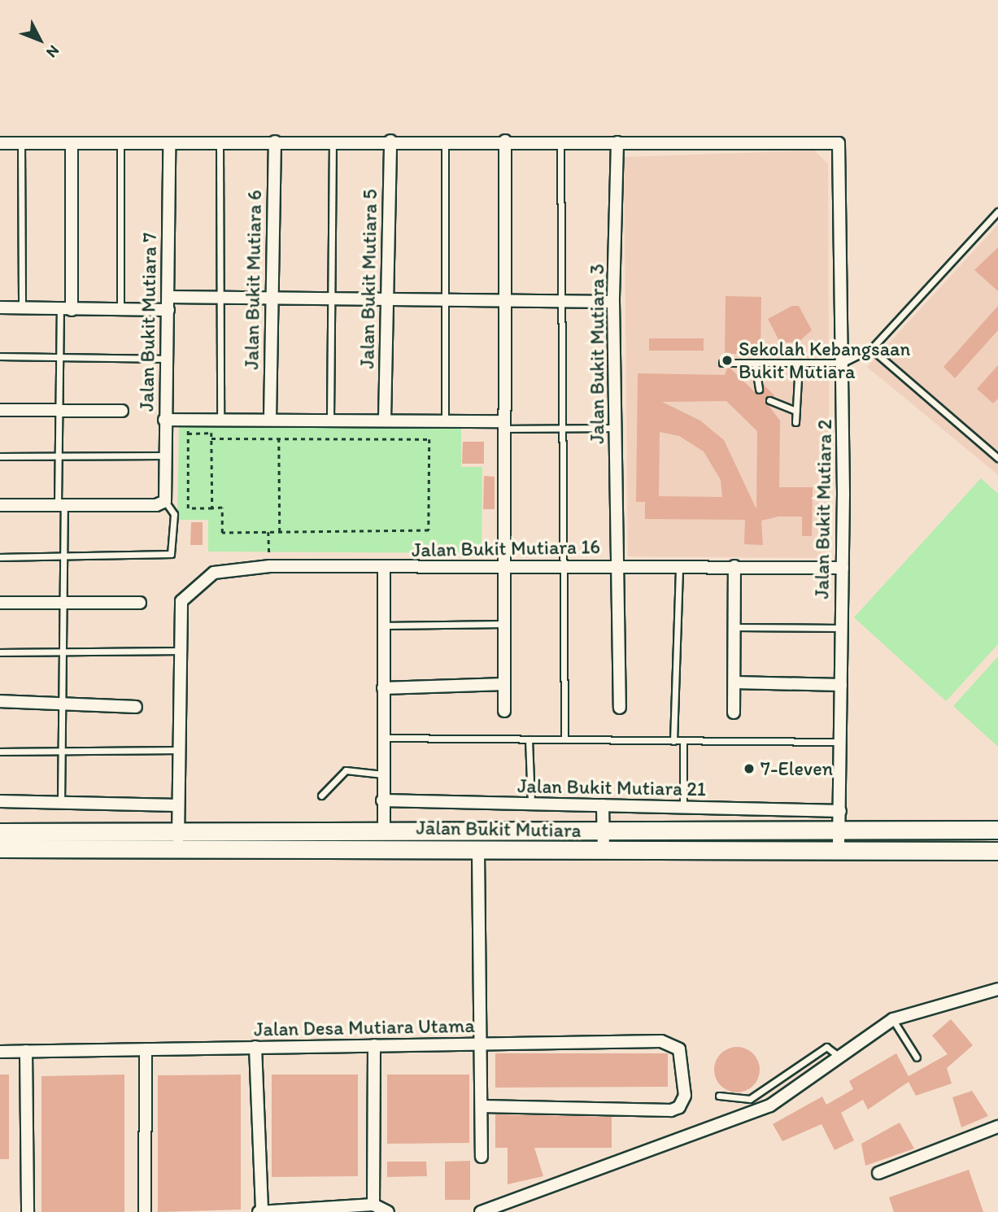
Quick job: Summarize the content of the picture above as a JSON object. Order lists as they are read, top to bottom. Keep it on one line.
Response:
{"streets":{"street":["Jalan Bukit Mutiara 5","Jalan Bukit Mutiara 6","Jalan Bukit Mutiara 7","Jalan Bukit Mutiara 3","Jalan Bukit Mutiara 2","Jalan Bukit Mutiara 16","Jalan Bukit Mutiara 21","Jalan Bukit Mutiara","Jalan Desa Mutiara Utama"]},"crossings":[["Jalan Bukit Mutiara 3","Jalan Bukit Mutiara 2"],["Jalan Bukit Mutiara 3","Jalan Bukit Mutiara 16"],["Jalan Bukit Mutiara 2","Jalan Bukit Mutiara 16"],["Jalan Bukit Mutiara 2","Jalan Bukit Mutiara 21"],["Jalan Bukit Mutiara 2","Jalan Bukit Mutiara"]],"places":["Sekolah Kebangsaan Bukit Mutiara","7-Eleven"],"north":"bottom right"}
